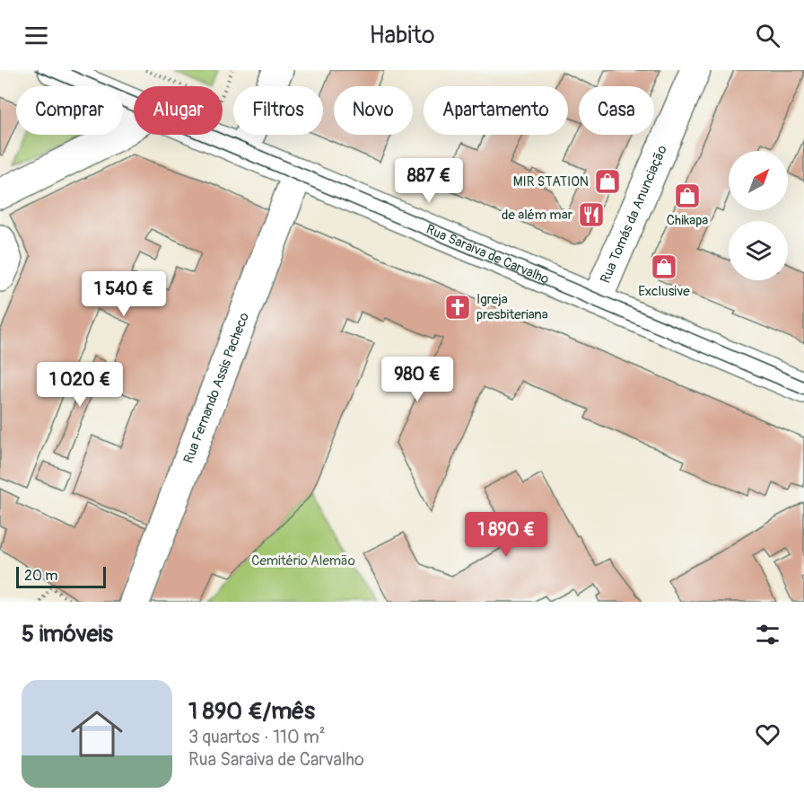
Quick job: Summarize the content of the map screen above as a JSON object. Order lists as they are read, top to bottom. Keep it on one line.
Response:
{"streets":{"street":["Rua Tomás da Anunciação","Rua Saraiva de Carvalho","Rua Fernando Assis Pacheco"]},"crossings":[["Rua Tomás da Anunciação","Rua Saraiva de Carvalho"],["Rua Saraiva de Carvalho","Rua Fernando Assis Pacheco"]],"parks":["Cemitério Alemão"],"places":{"shop":["MIR STATION","Chikapa","Exclusive"],"restaurant":["de além mar"],"church":["Igreja presbiteriana"]},"scale_bar":"20 m","north":"top right","page":{"header":"Habito","chip":["Comprar","Alugar","Filtros","Novo","Apartamento","Casa"],"price":["887 €","1 540 €","980 €","1 020 €","1 890 €"],"scale":"20 m","heading":"5 imóveis","list":[{"name":"1 890 €/mês","note":"3 quartos · 110 m² · Rua Saraiva de Carvalho"}]}}
